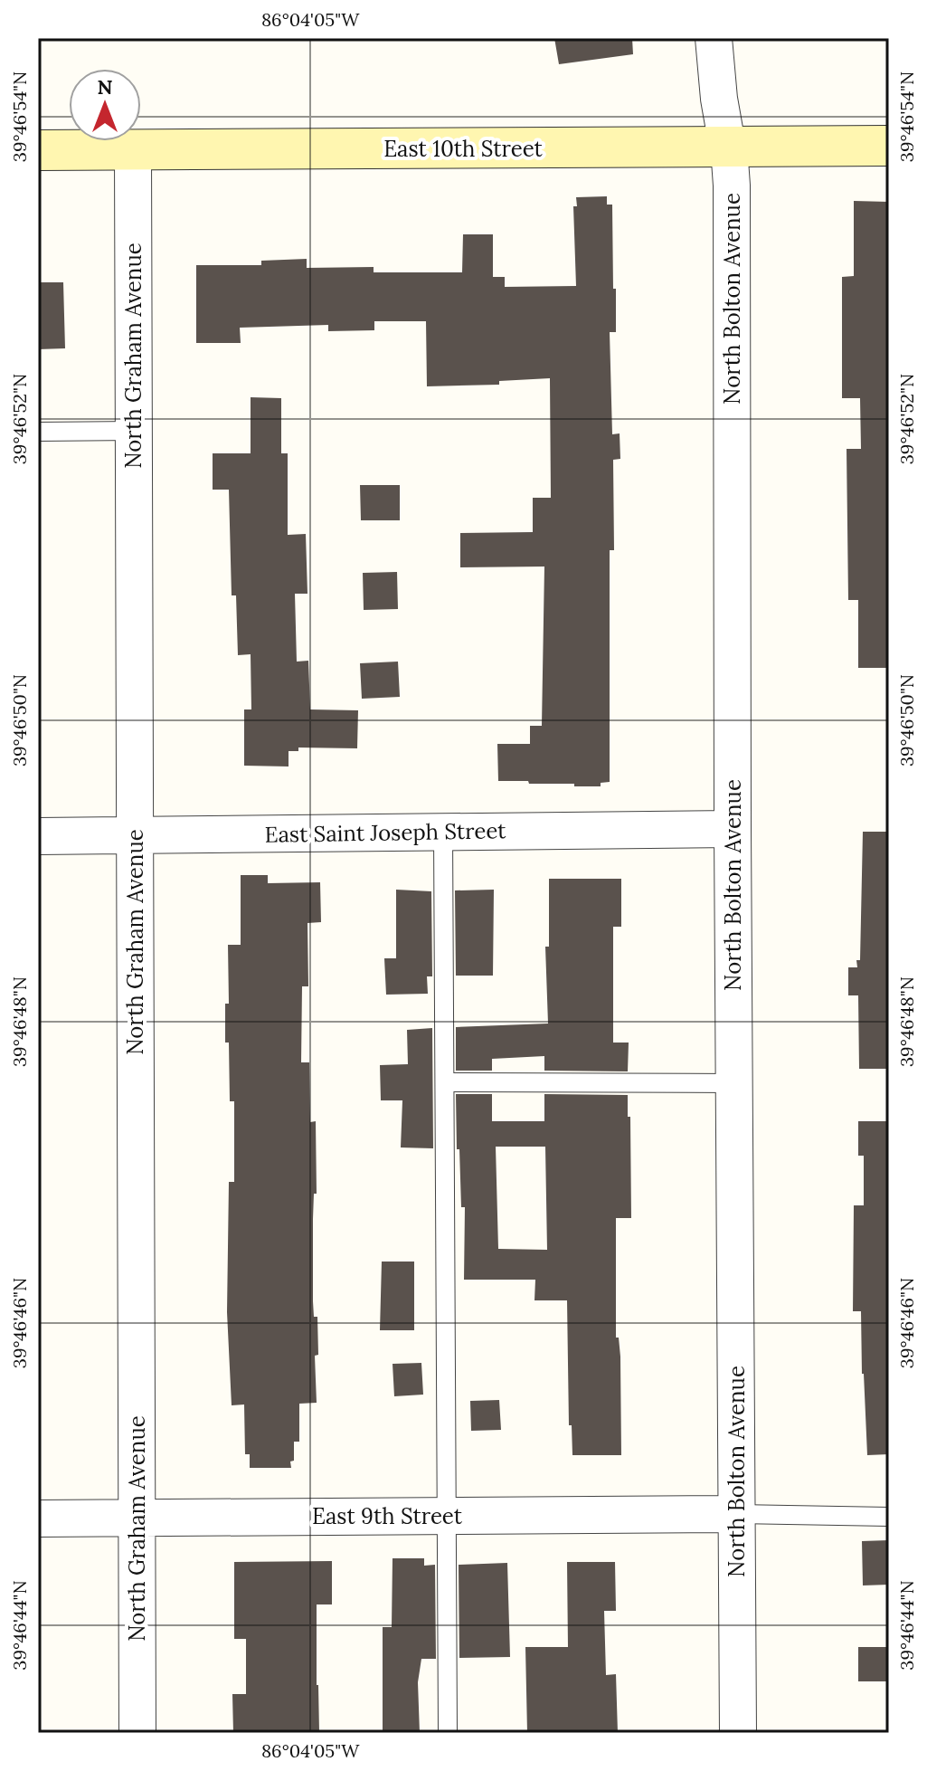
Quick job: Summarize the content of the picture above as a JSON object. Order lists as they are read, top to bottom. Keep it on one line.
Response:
{"streets":{"main road":["East 10th Street"],"street":["North Bolton Avenue","North Graham Avenue","East Saint Joseph Street","East 9th Street"]},"crossings":[["East 10th Street","North Bolton Avenue"],["East 10th Street","North Graham Avenue"],["North Bolton Avenue","East Saint Joseph Street"],["North Bolton Avenue","East 9th Street"],["North Graham Avenue","East Saint Joseph Street"],["North Graham Avenue","East 9th Street"]],"north":"top","coordinates":["86°04'05\"W","39°46'54\"N","39°46'52\"N","39°46'50\"N","39°46'48\"N","39°46'46\"N","39°46'44\"N"]}
